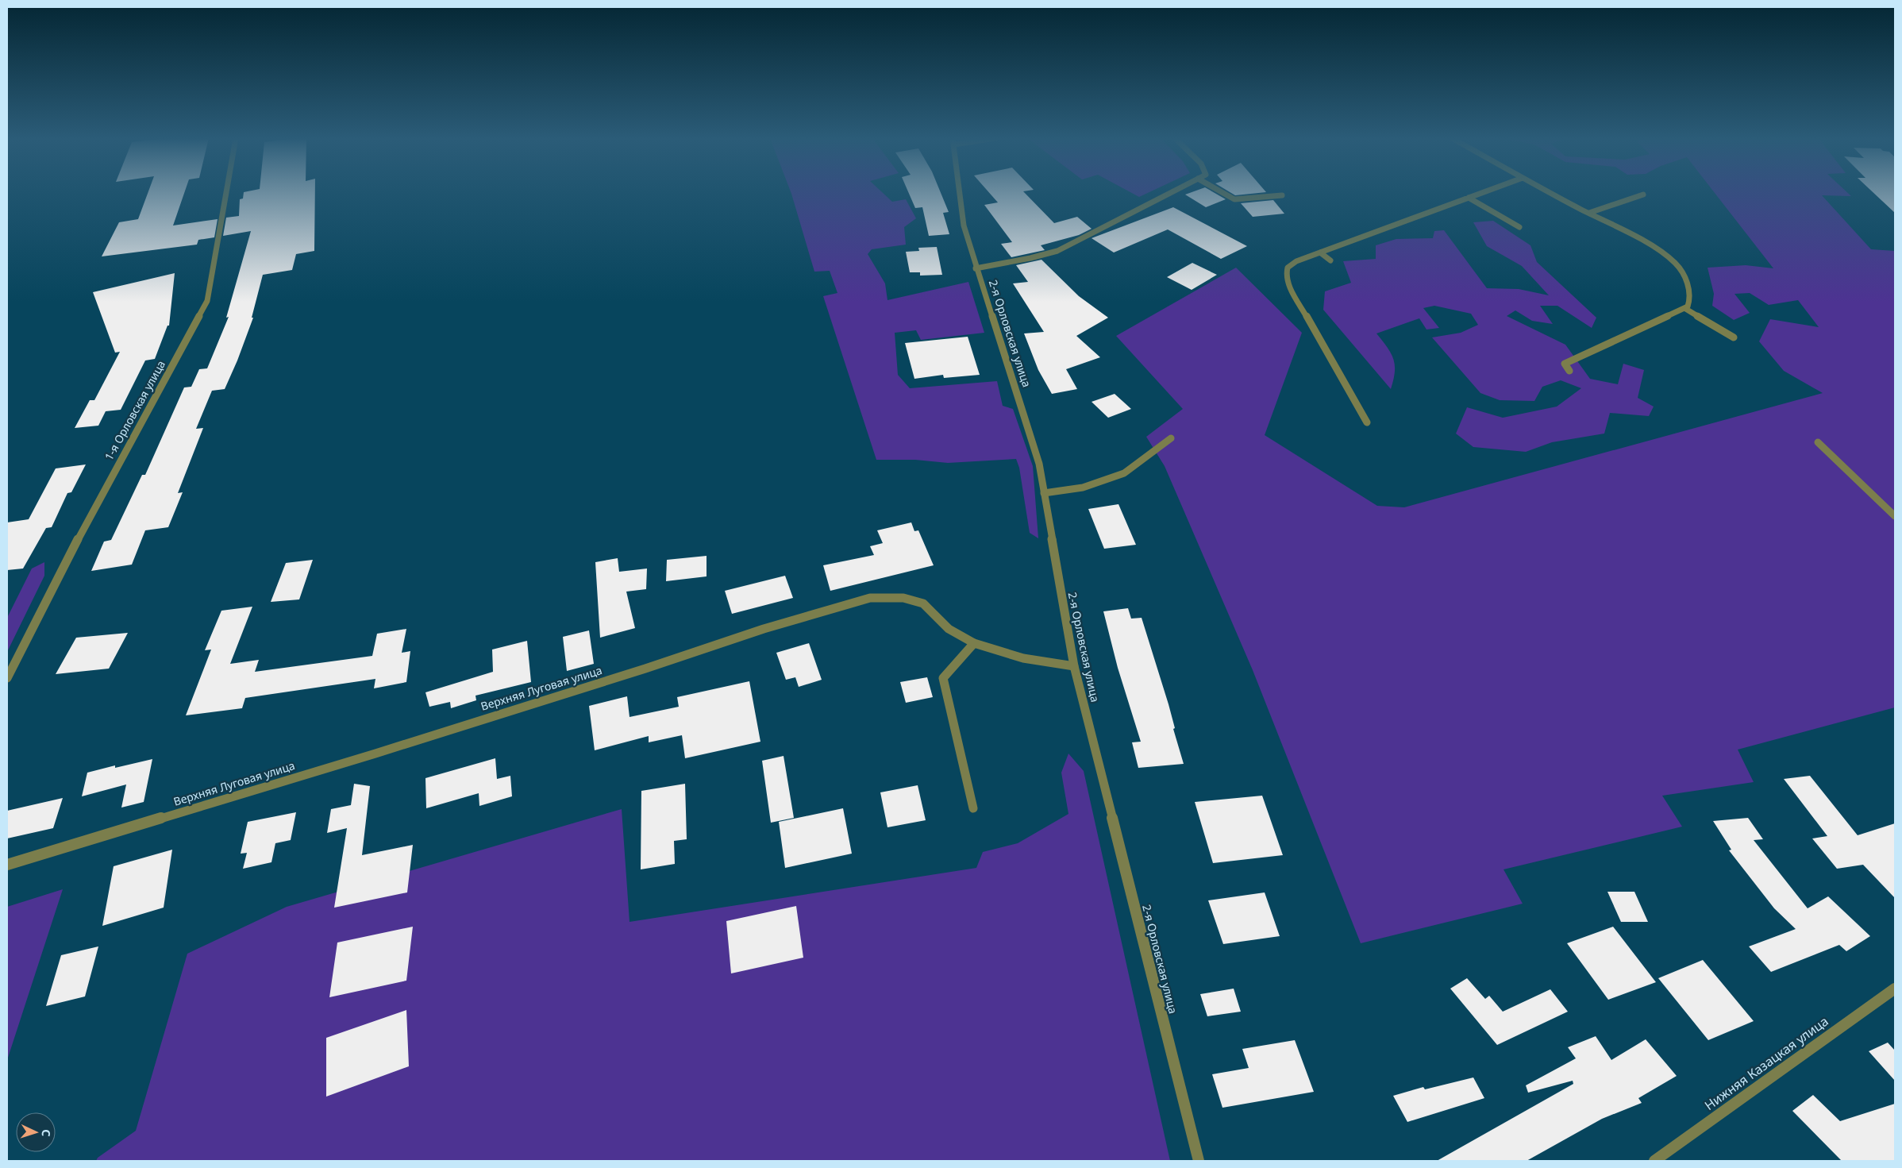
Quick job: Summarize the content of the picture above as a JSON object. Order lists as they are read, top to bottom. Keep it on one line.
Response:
{"streets":{"street":["2-я Орловская улица","1-я Орловская улица","Верхняя Луговая улица","Нижняя Казацкая улица"]},"crossings":[["2-я Орловская улица","Верхняя Луговая улица"]],"north":"right"}
